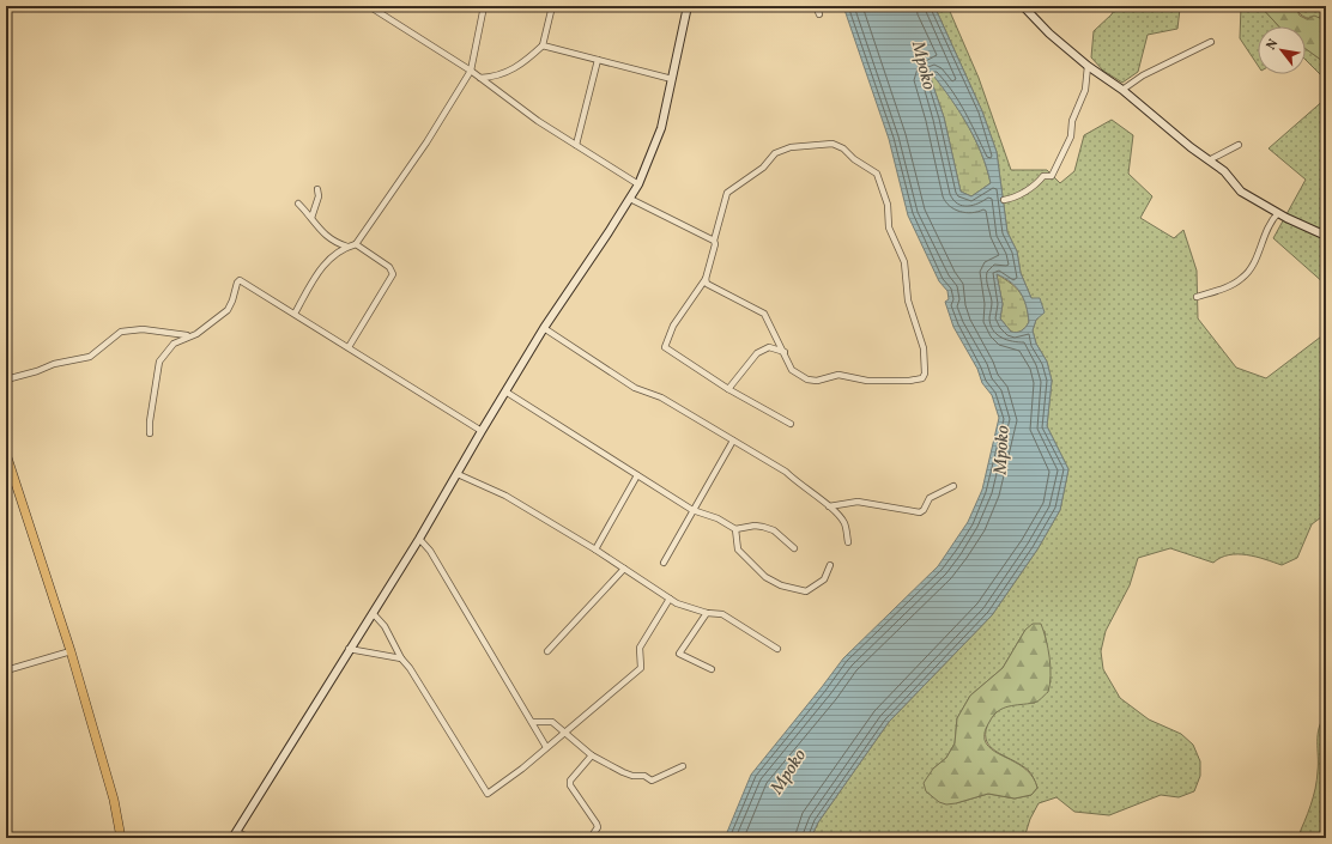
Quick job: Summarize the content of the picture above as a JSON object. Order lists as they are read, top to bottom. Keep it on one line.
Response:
{"water":["Mpoko"],"north":"top left"}
